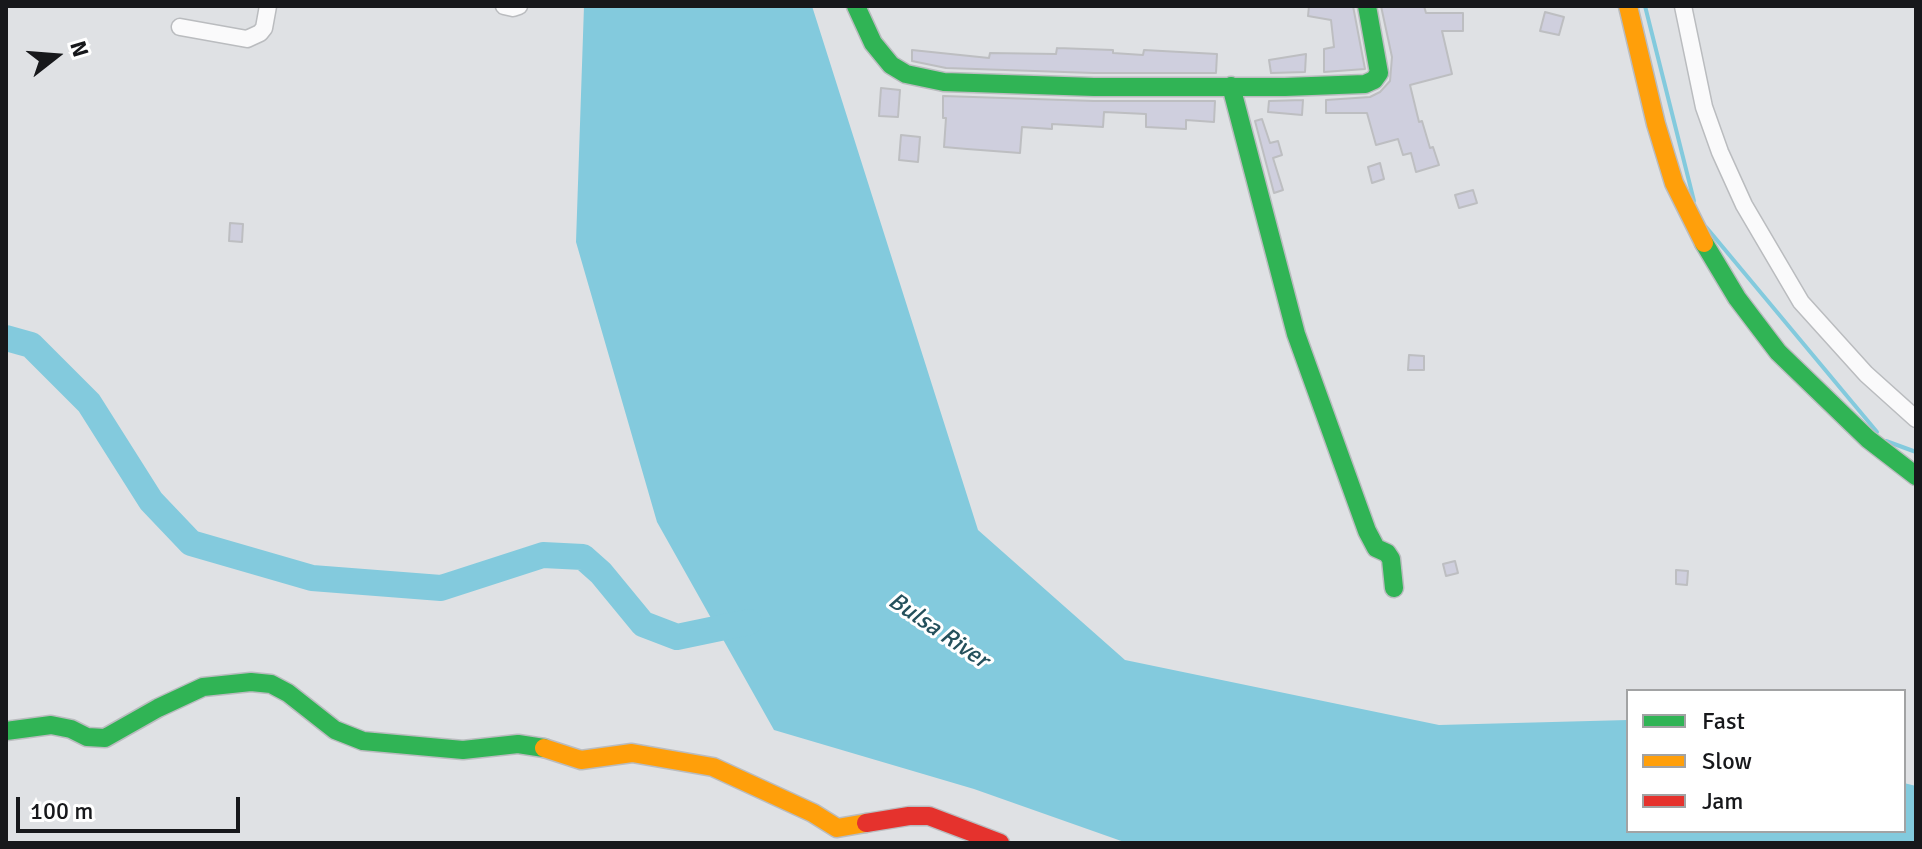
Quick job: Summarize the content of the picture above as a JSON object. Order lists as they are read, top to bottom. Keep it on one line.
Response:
{"water":["Bulsa River"],"legend":["Fast","Slow","Jam"],"scale_bar":"100 m","north":"right"}
